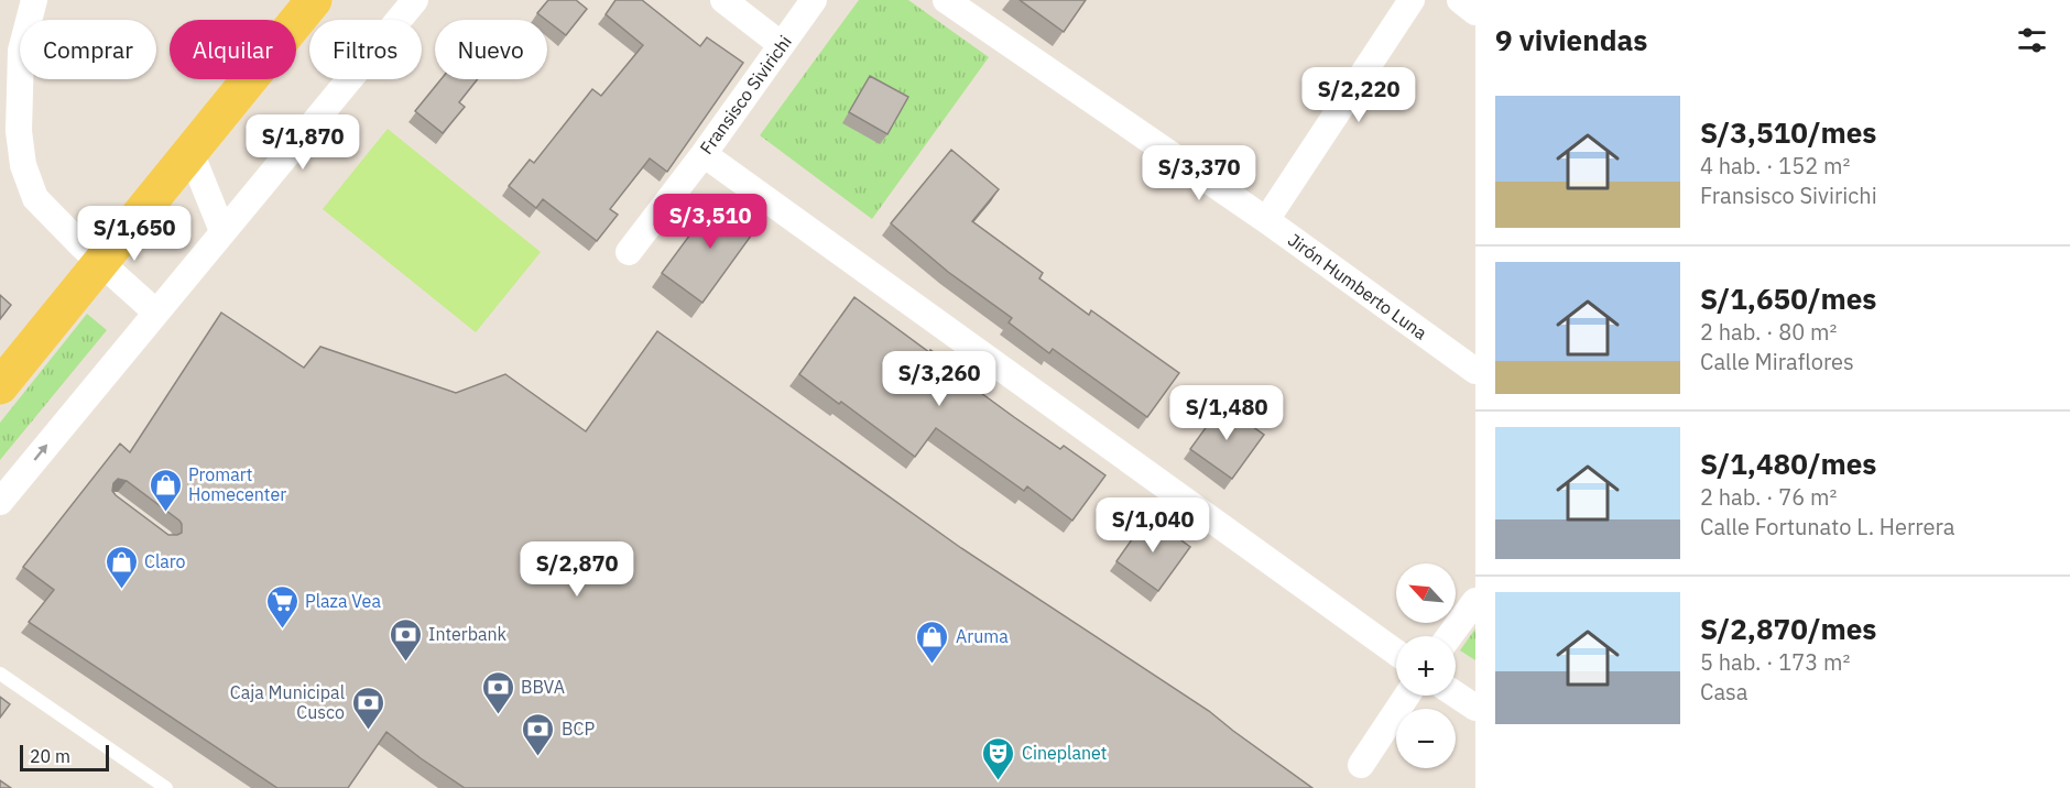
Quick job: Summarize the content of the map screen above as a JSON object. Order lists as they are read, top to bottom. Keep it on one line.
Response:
{"streets":{"street":["Fransisco Sivirichi","Jirón Humberto Luna"]},"places":{"shop":["Promart Homecenter","Claro","Aruma"],"supermarket":["Plaza Vea"],"bank":["Interbank","BBVA","Caja Municipal Cusco","BCP"],"theatre":["Cineplanet"]},"scale_bar":"20 m","north":"top left","page":{"heading":"9 viviendas","chip":["Comprar","Alquilar","Filtros","Nuevo"],"price":["S/2,220","S/1,870","S/3,370","S/3,510","S/1,650","S/3,260","S/1,480","S/1,040","S/2,870"],"list":[{"name":"S/3,510/mes","note":"4 hab. · 152 m² · Fransisco Sivirichi"},{"name":"S/1,650/mes","note":"2 hab. · 80 m² · Calle Miraflores"},{"name":"S/1,480/mes","note":"2 hab. · 76 m² · Calle Fortunato L. Herrera"},{"name":"S/2,870/mes","note":"5 hab. · 173 m² · Casa"}],"map_buttons":["+","−"],"scale":"20 m"}}
